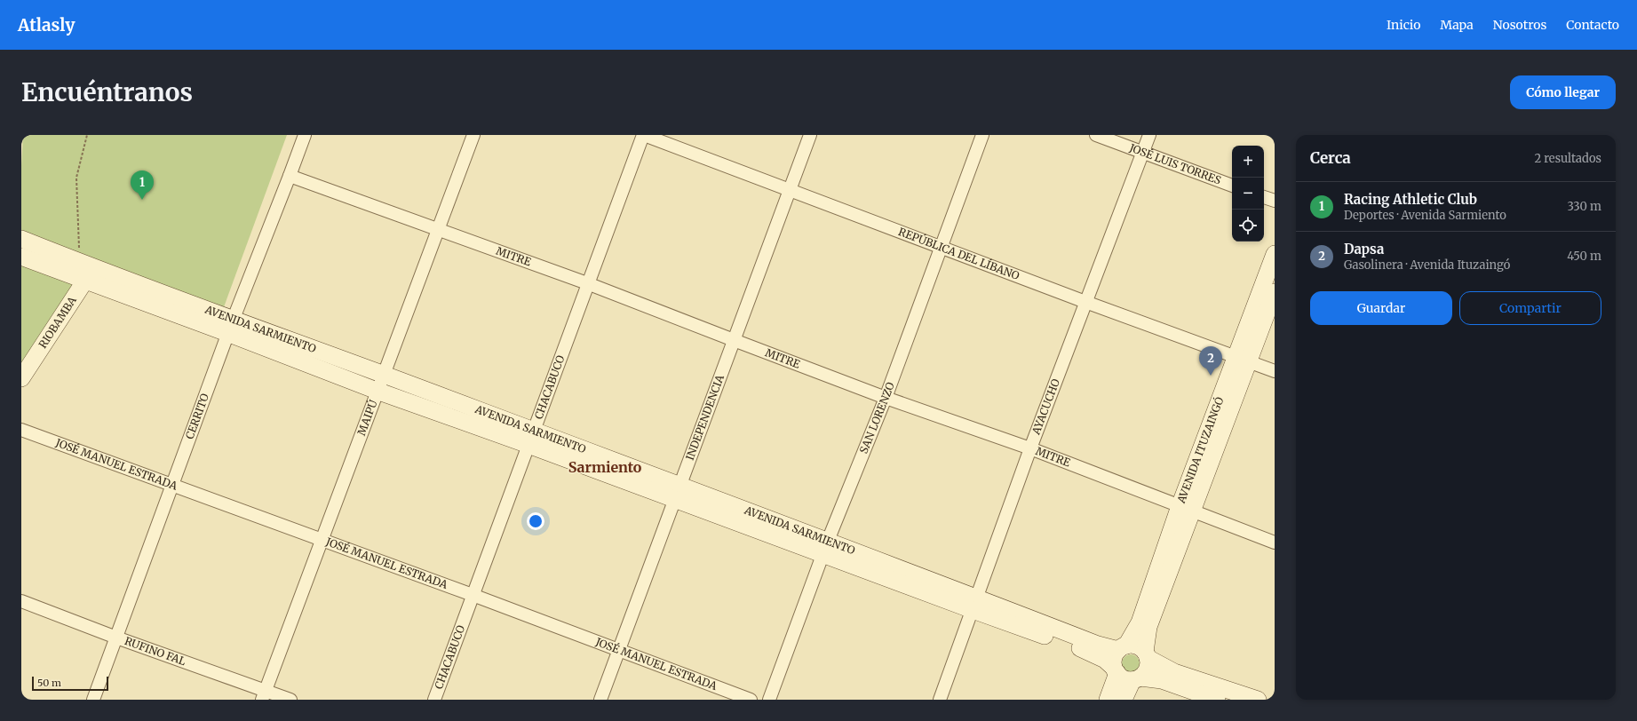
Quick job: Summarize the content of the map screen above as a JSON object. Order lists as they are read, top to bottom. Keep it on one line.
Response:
{"streets":{"main road":["RIOBAMBA","AVENIDA SARMIENTO","AVENIDA ITUZAINGÓ"],"street":["JOSÉ LUIS TORRES","REPÚBLICA DEL LÍBANO","MITRE","CHACABUCO","AYACUCHO","CERRITO","MAIPÚ","INDEPENDENCIA","SAN LORENZO","JOSÉ MANUEL ESTRADA","RUFINO FAL"]},"crossings":[["JOSÉ LUIS TORRES","AYACUCHO"],["REPÚBLICA DEL LÍBANO","CHACABUCO"],["REPÚBLICA DEL LÍBANO","AYACUCHO"],["REPÚBLICA DEL LÍBANO","INDEPENDENCIA"],["REPÚBLICA DEL LÍBANO","SAN LORENZO"],["REPÚBLICA DEL LÍBANO","AVENIDA ITUZAINGÓ"],["MITRE","CHACABUCO"],["MITRE","AYACUCHO"],["MITRE","CERRITO"],["MITRE","MAIPÚ"],["MITRE","INDEPENDENCIA"],["MITRE","SAN LORENZO"],["MITRE","AVENIDA ITUZAINGÓ"],["RIOBAMBA","AVENIDA SARMIENTO"],["AVENIDA SARMIENTO","CHACABUCO"],["AVENIDA SARMIENTO","AYACUCHO"],["AVENIDA SARMIENTO","CERRITO"],["AVENIDA SARMIENTO","MAIPÚ"],["AVENIDA SARMIENTO","INDEPENDENCIA"],["AVENIDA SARMIENTO","SAN LORENZO"],["AVENIDA SARMIENTO","AVENIDA ITUZAINGÓ"],["CHACABUCO","JOSÉ MANUEL ESTRADA"],["CERRITO","JOSÉ MANUEL ESTRADA"],["CERRITO","RUFINO FAL"],["MAIPÚ","JOSÉ MANUEL ESTRADA"],["MAIPÚ","RUFINO FAL"],["INDEPENDENCIA","JOSÉ MANUEL ESTRADA"]],"districts":["Sarmiento"],"scale_bar":"50 m","page":{"header":"Atlasly","nav":["Inicio","Mapa","Nosotros","Contacto"],"buttons":["Cómo llegar",["Guardar","Compartir"]],"title":"Encuéntranos","heading":["Cerca","2 resultados"],"map_buttons":["+","−"],"pins":["1","2"],"list":[{"mark":"1","name":"Racing Athletic Club","note":"Deportes · Avenida Sarmiento","value":"330 m"},{"mark":"2","name":"Dapsa","note":"Gasolinera · Avenida Ituzaingó","value":"450 m"}],"scale":"50 m"}}
